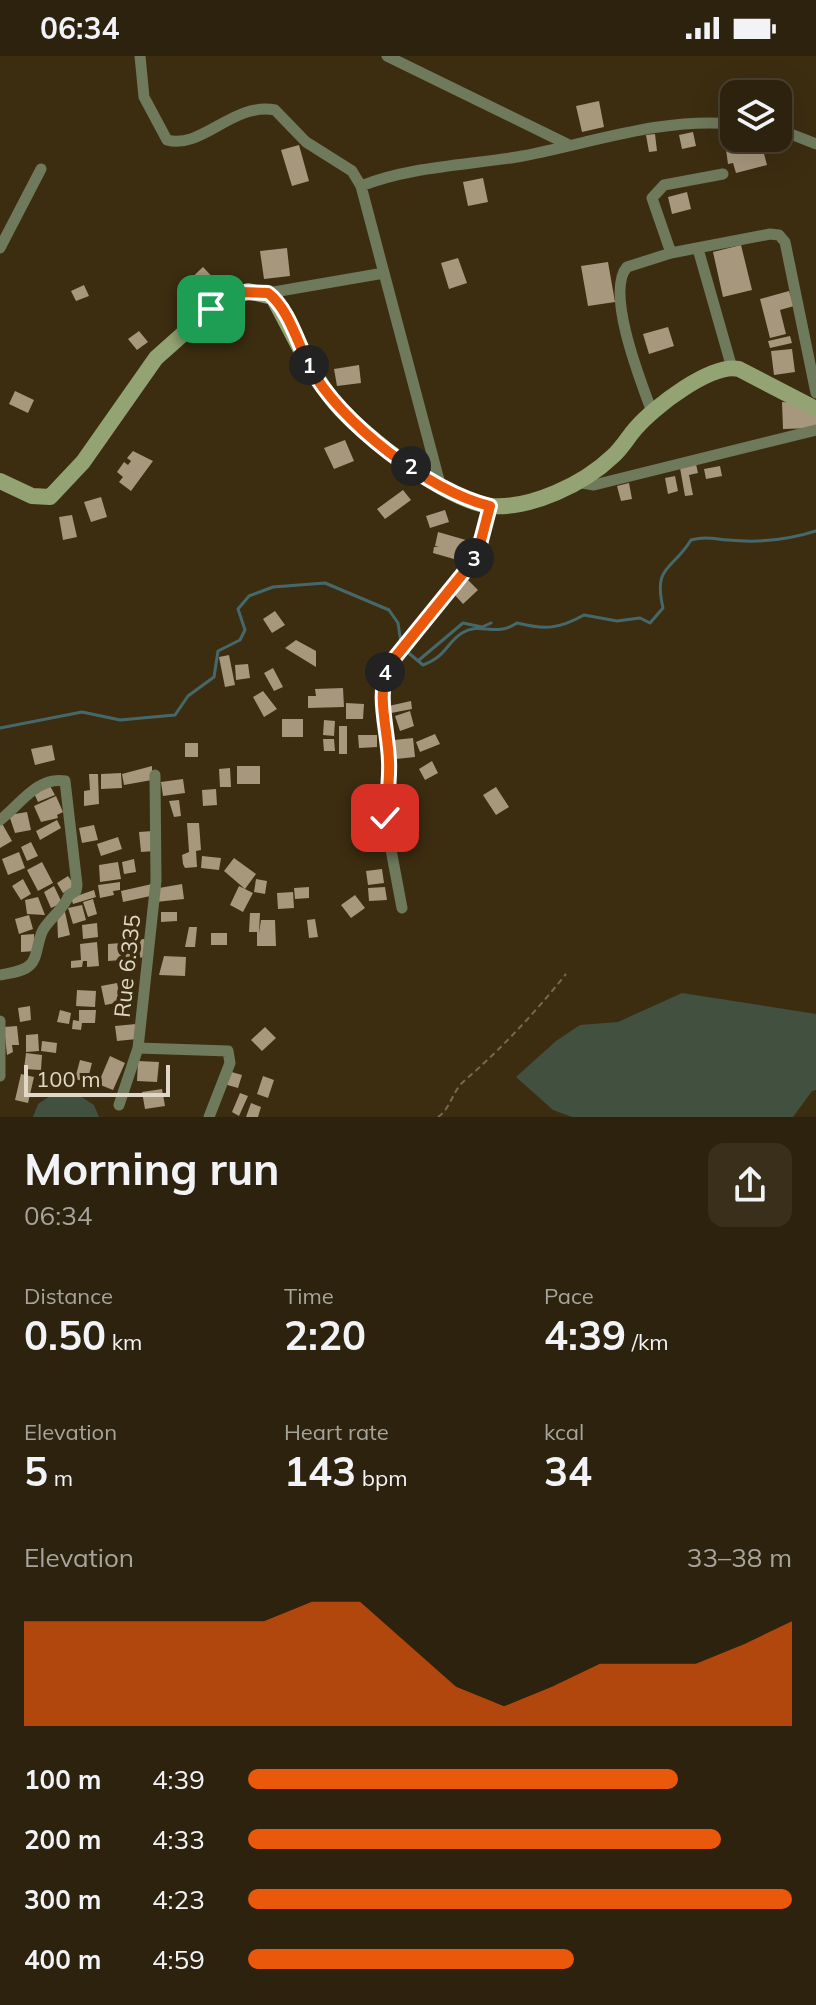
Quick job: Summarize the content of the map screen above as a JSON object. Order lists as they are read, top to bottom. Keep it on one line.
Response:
{"streets":{"street":["Rue 6.335"]},"scale_bar":"100 m","page":{"status":"06:34","pins":["1","2","3","4"],"scale":"100 m","heading":["Morning run","06:34"],"stats":[["Distance","0.50 km"],["Time","2:20"],["Pace","4:39 /km"],["Elevation","5 m"],["Heart rate","143 bpm"],["kcal","34"]],"chart":["Elevation","33–38 m"],"list":[{"name":"100 m","note":"4:39"},{"name":"200 m","note":"4:33"},{"name":"300 m","note":"4:23"},{"name":"400 m","note":"4:59"}]}}
